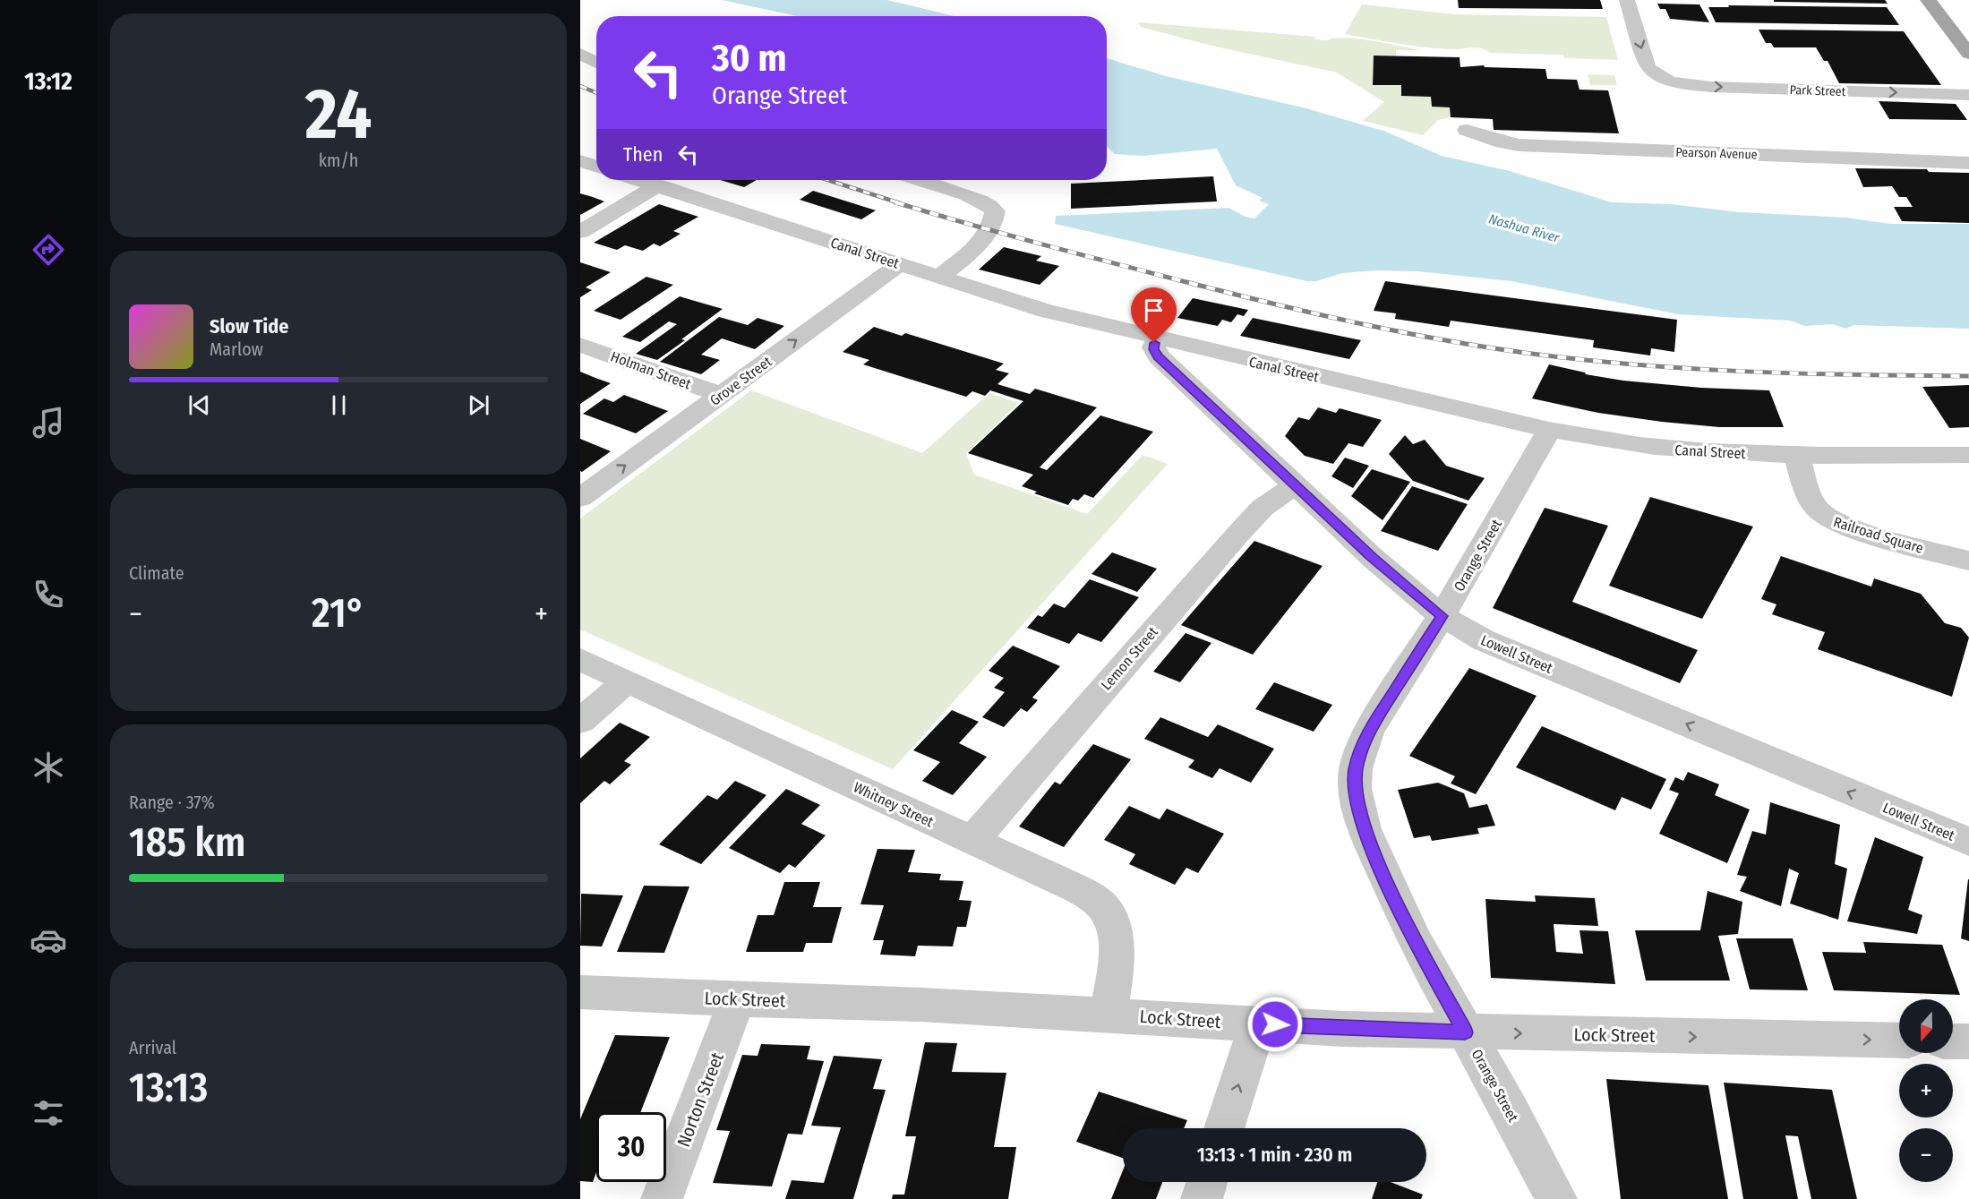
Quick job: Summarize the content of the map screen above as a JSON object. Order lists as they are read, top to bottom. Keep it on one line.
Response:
{"streets":{"street":["Park Street","Pearson Avenue","Canal Street","Holman Street","Grove Street","Railroad Square","Orange Street","Lowell Street","Lemon Street","Whitney Street","Lock Street","Norton Street"]},"crossings":[["Canal Street","Grove Street"],["Canal Street","Railroad Square"],["Canal Street","Orange Street"],["Canal Street","Lowell Street"],["Holman Street","Grove Street"],["Orange Street","Lowell Street"],["Orange Street","Lock Street"],["Lowell Street","Lemon Street"],["Lemon Street","Whitney Street"],["Whitney Street","Lock Street"],["Lock Street","Norton Street"]],"one_way":["Park Street","Grove Street","Lowell Street"],"water":["Nashua River"],"north":"bottom","page":{"tabs":"13:12","tile":[["24","km/h"],"Climate",["Range · 37%","185 km"],["Arrival","13:13"]],"turn":["30 m","Orange Street"],"then":"Then","song":["Slow Tide","Marlow"],"heat":["−","21°","+"],"map_buttons":["+","−"],"limit":"30","trip":"13:13 · 1 min · 230 m"}}
